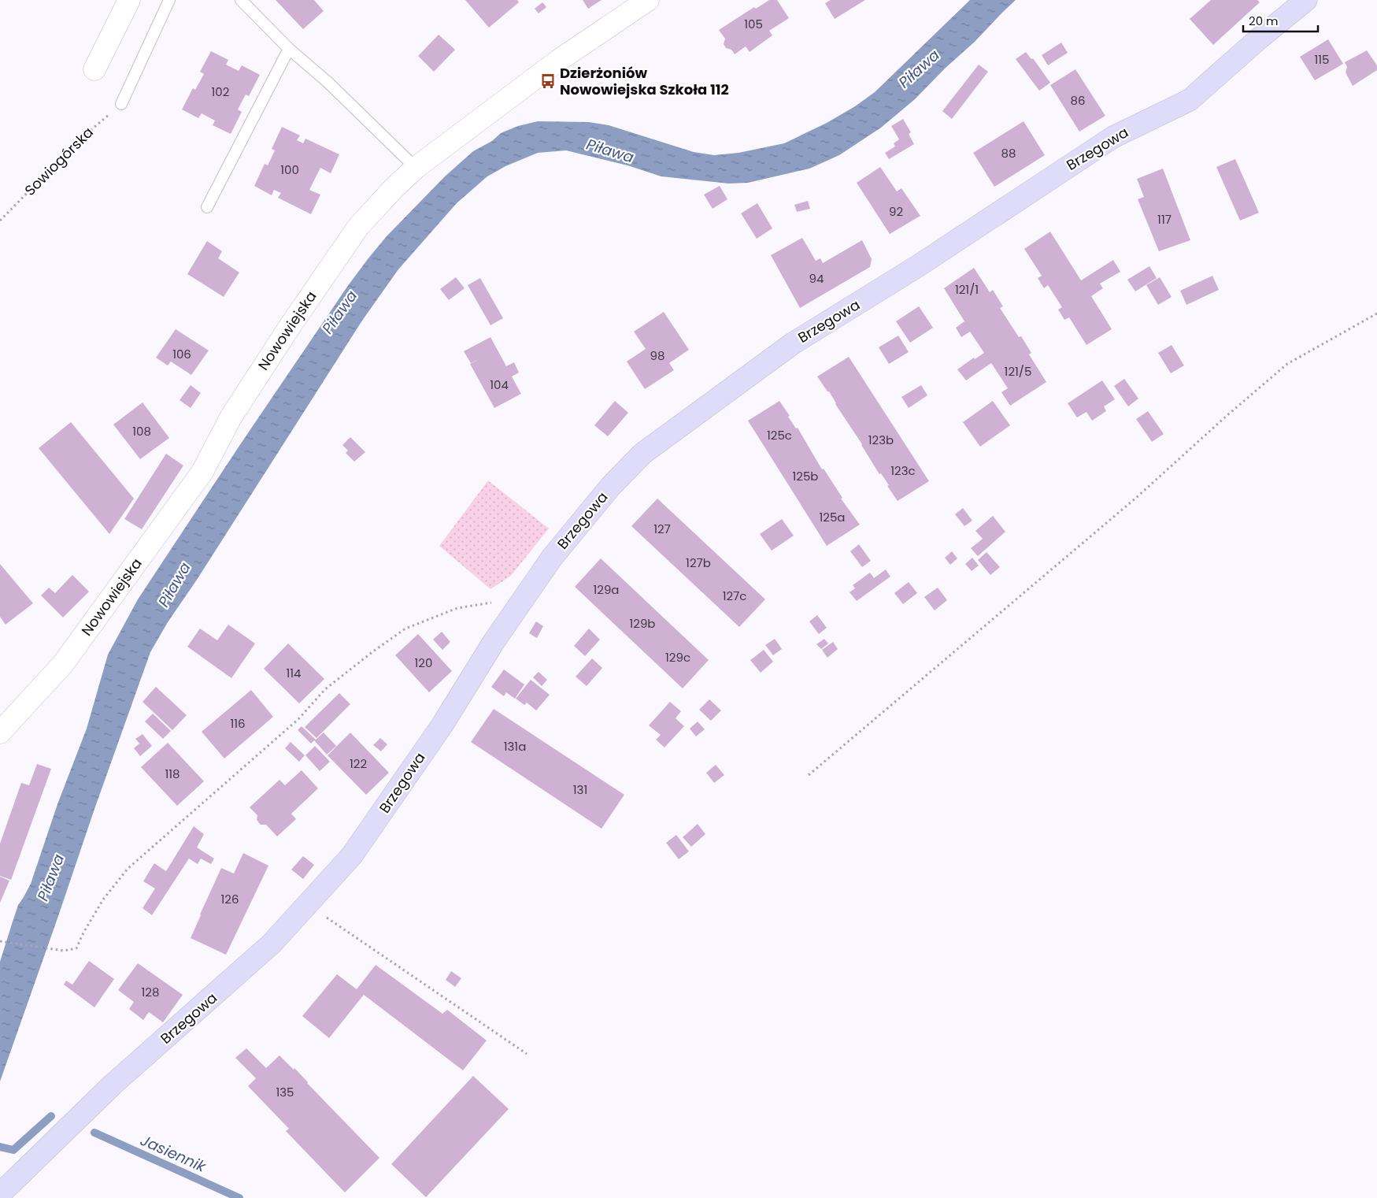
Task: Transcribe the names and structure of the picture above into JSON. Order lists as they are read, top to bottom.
{
  "streets": {
    "street": ["Brzegowa", "Nowowiejska"],
    "path": ["Sowiogórska"]
  },
  "water": ["Piława", "Jasiennik"],
  "places": {
    "bus stop": ["Dzierżoniów Nowowiejska Szkoła 112"]
  },
  "house_numbers": [
    "105",
    "115",
    "102",
    "86",
    "88",
    "100",
    "92",
    "117",
    "94",
    "121/1",
    "106",
    "98",
    "121/5",
    "104",
    "108",
    "125c",
    "123b",
    "123c",
    "125b",
    "125a",
    "127",
    "127b",
    "129a",
    "127c",
    "129b",
    "129c",
    "120",
    "114",
    "116",
    "131a",
    "122",
    "118",
    "131",
    "126",
    "128",
    "135"
  ],
  "scale_bar": "20 m"
}
